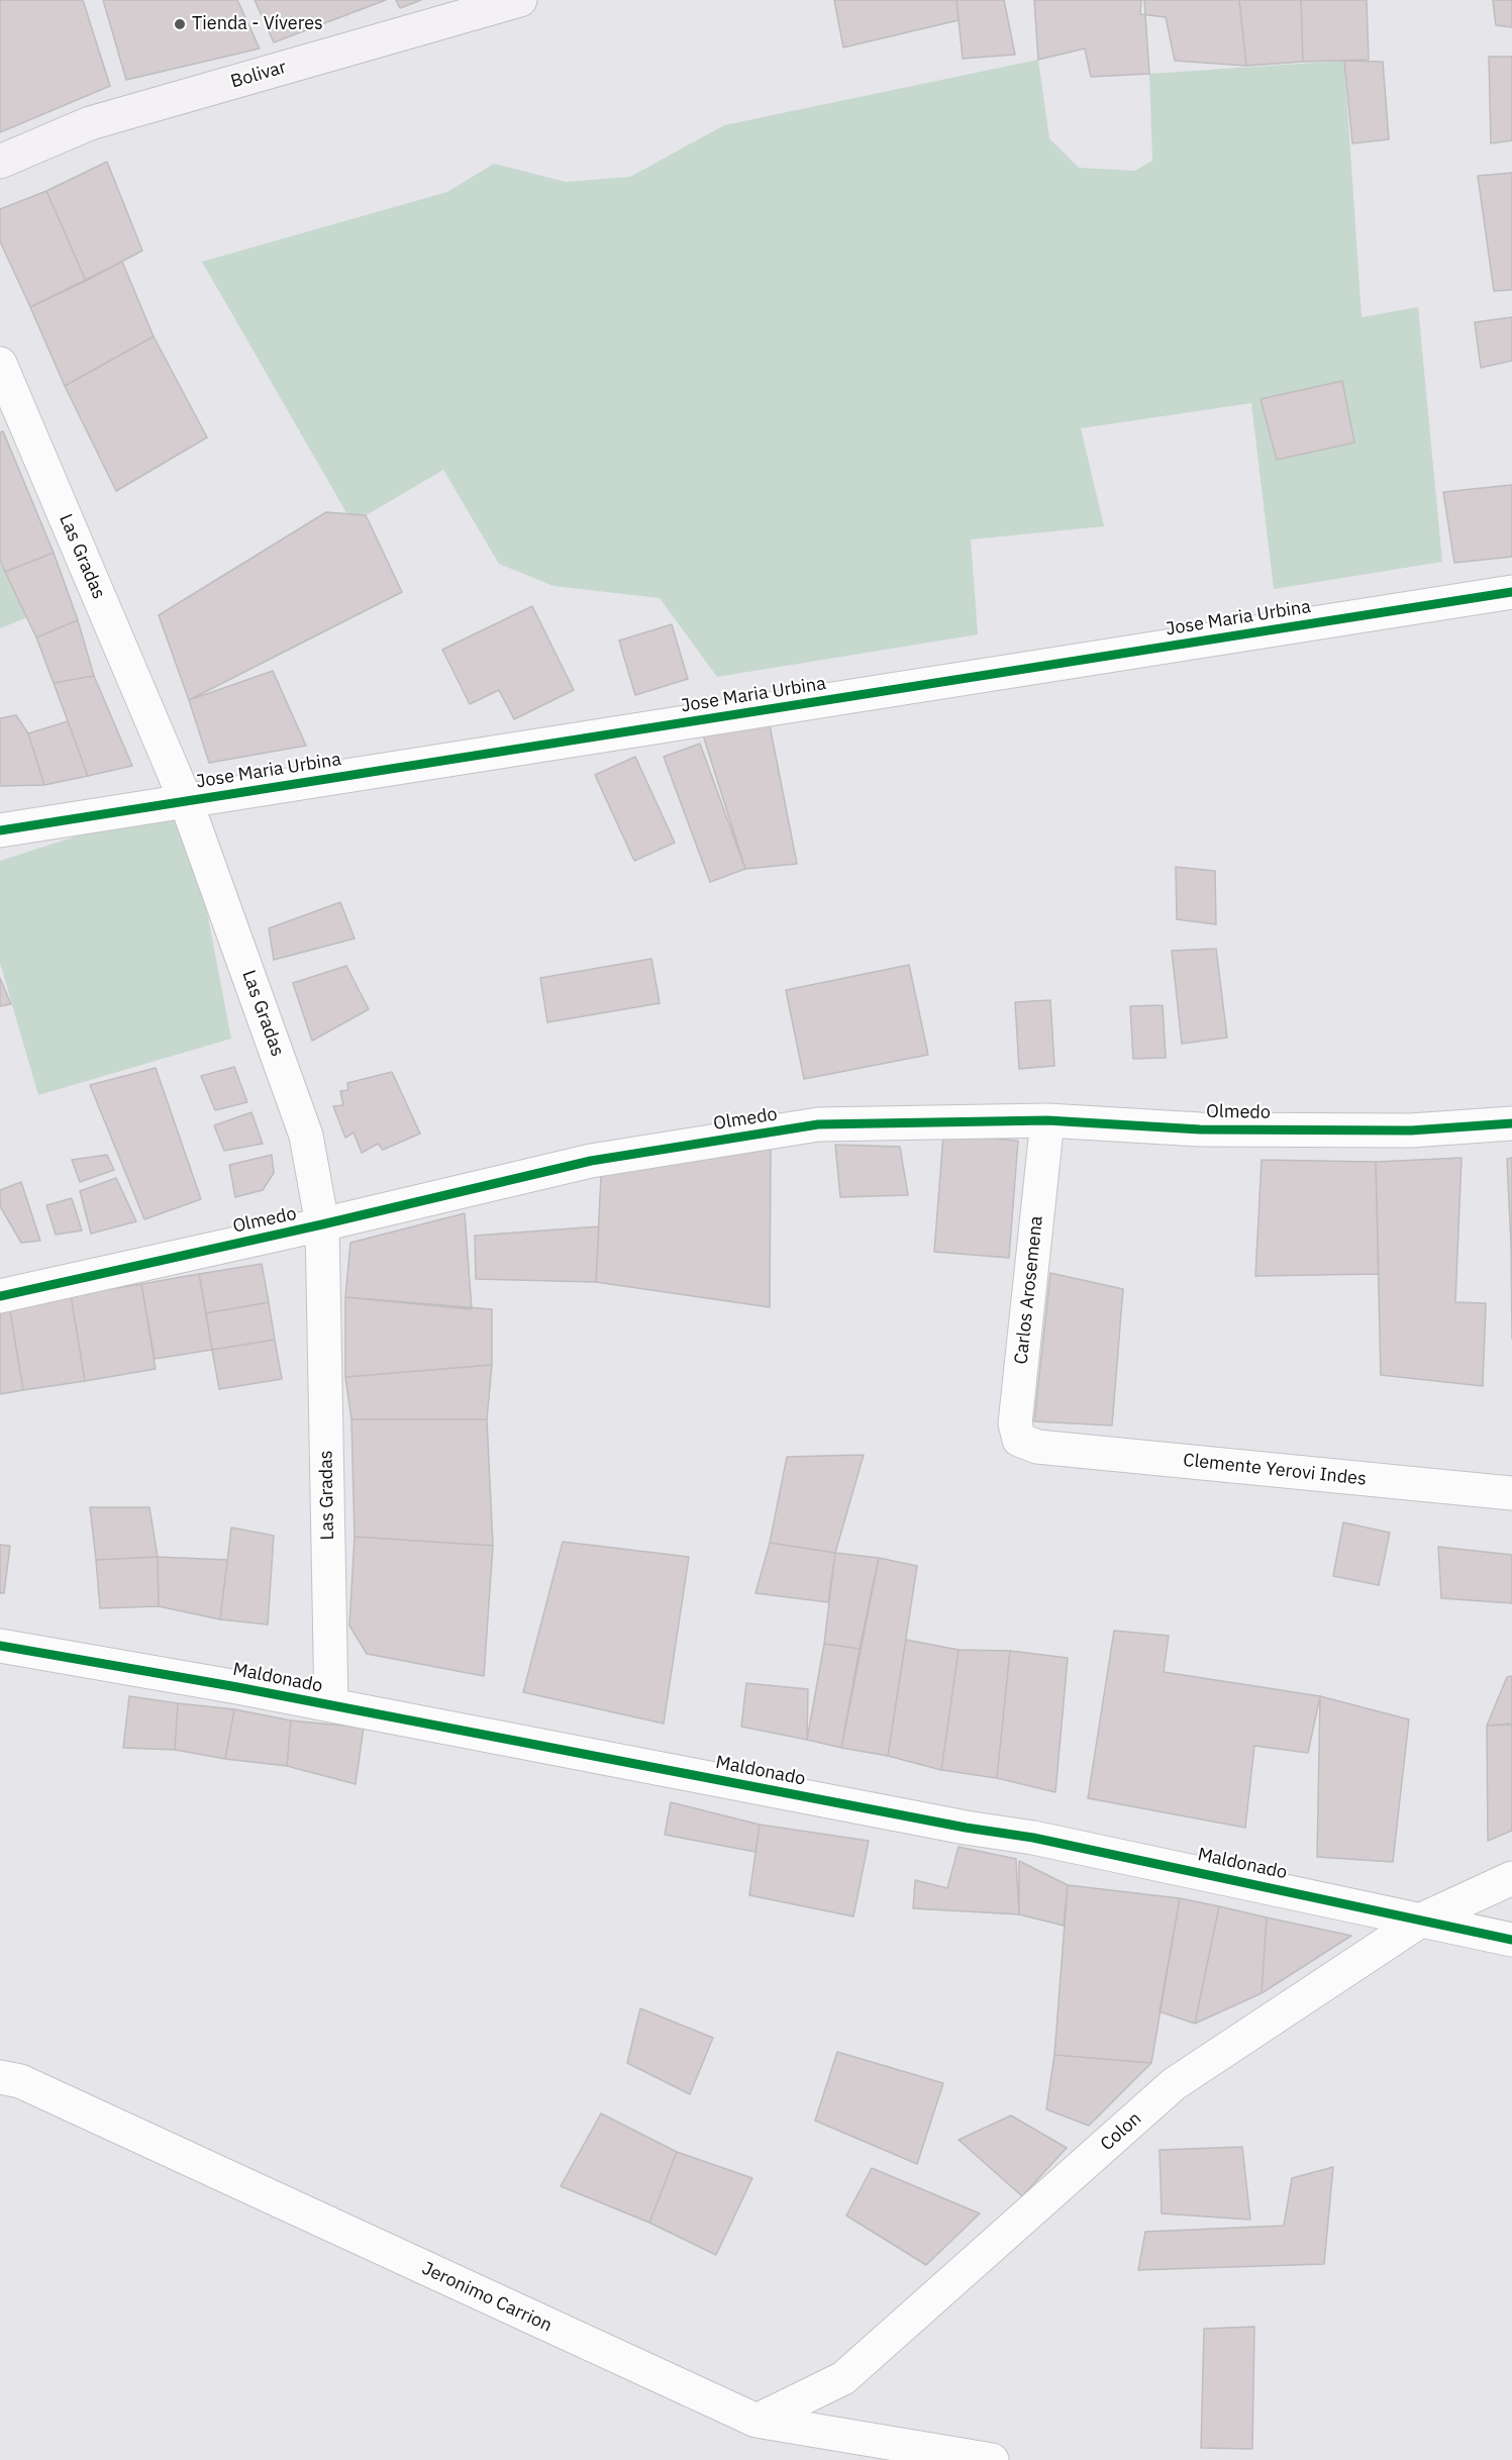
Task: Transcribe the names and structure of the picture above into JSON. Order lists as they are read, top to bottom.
{
  "streets": {
    "main road": ["Bolivar"],
    "street": [
      "Las Gradas",
      "Jose Maria Urbina",
      "Olmedo",
      "Carlos Arosemena",
      "Clemente Yerovi Indes",
      "Maldonado",
      "Colon",
      "Jeronimo Carrion"
    ]
  },
  "crossings": [
    ["Las Gradas", "Jose Maria Urbina"],
    ["Las Gradas", "Olmedo"],
    ["Las Gradas", "Maldonado"],
    ["Olmedo", "Carlos Arosemena"],
    ["Carlos Arosemena", "Clemente Yerovi Indes"],
    ["Maldonado", "Colon"],
    ["Colon", "Jeronimo Carrion"]
  ],
  "places": ["Tienda - Víveres"]
}
